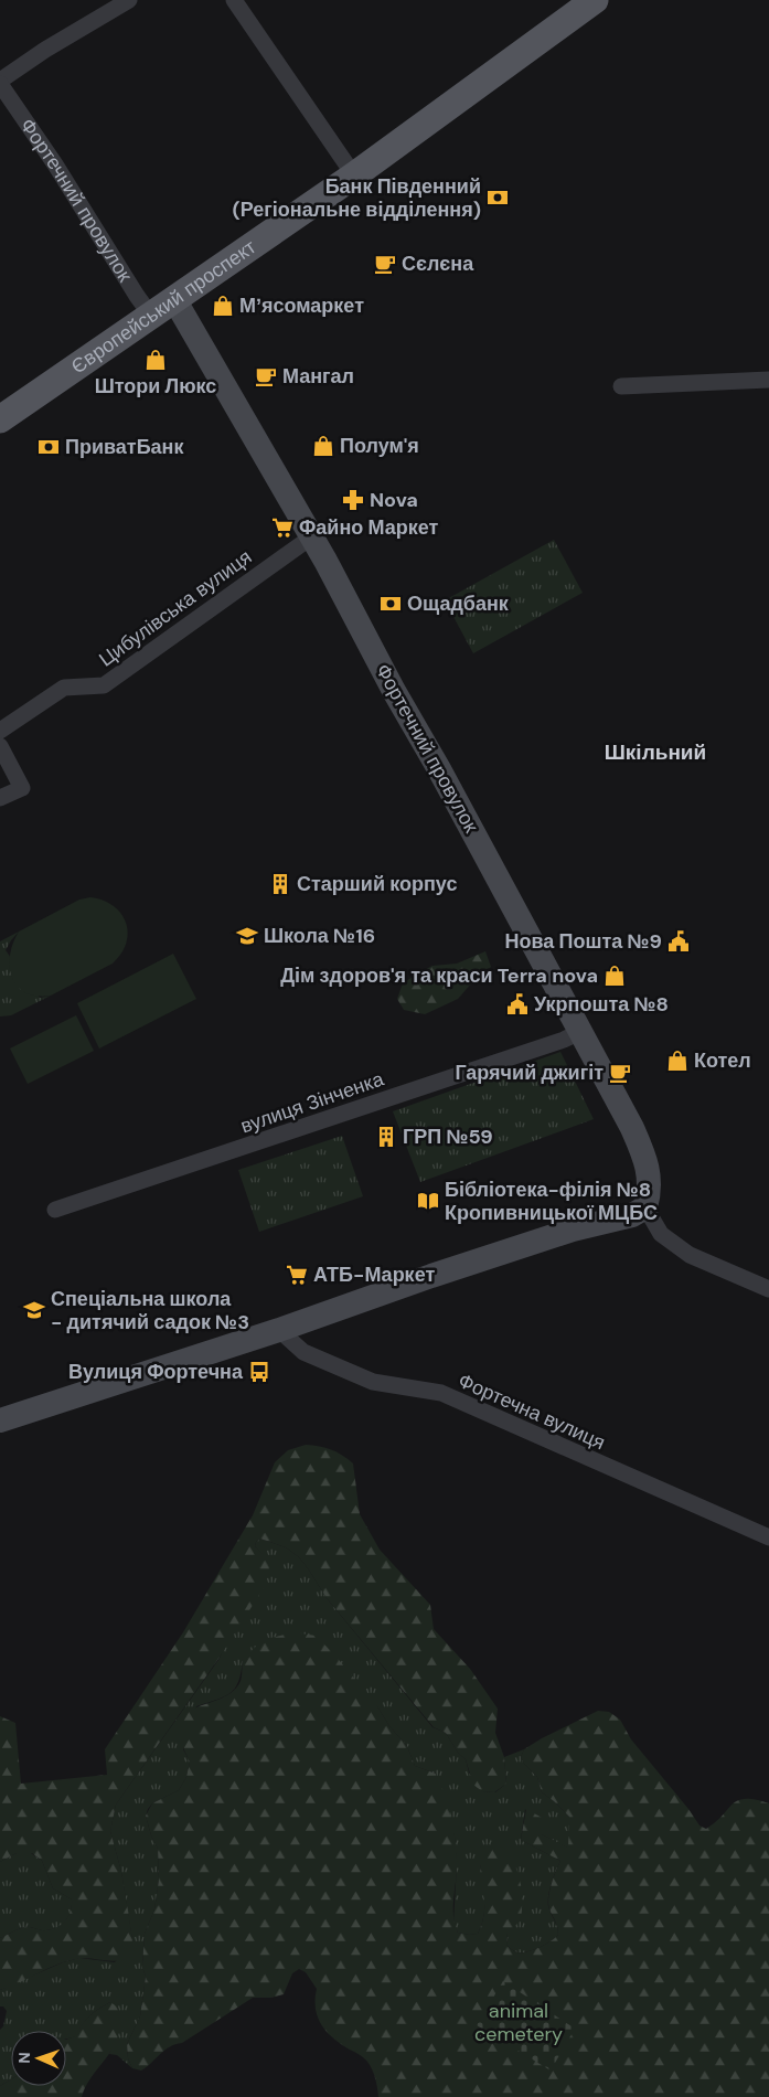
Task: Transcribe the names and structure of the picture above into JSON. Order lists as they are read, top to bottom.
{
  "streets": {
    "main road": ["Європейський проспект"],
    "street": [
      "Фортечний провулок",
      "Цибулівська вулиця",
      "вулиця Зінченка",
      "Фортечна вулиця"
    ]
  },
  "crossings": [
    ["Фортечний провулок", "Європейський проспект"],
    ["Фортечний провулок", "Цибулівська вулиця"],
    ["Фортечний провулок", "вулиця Зінченка"]
  ],
  "districts": ["Шкільний"],
  "parks": ["animal cemetery"],
  "places": {
    "bank": ["Банк Південний (Регіональне відділення)", "ПриватБанк", "Ощадбанк"],
    "cafe": ["Сєлєна", "Мангал", "Гарячий джигіт"],
    "shop": [
      "Мʼясомаркет",
      "Штори Люкс",
      "Полум'я",
      "Дім здоров'я та краси Terra nova",
      "Котел"
    ],
    "pharmacy": ["Nova"],
    "supermarket": ["Файно Маркет", "АТБ-Маркет"],
    "building": ["Старший корпус", "ГРП №59"],
    "school or university": ["Школа №16", "Спеціальна школа - дитячий садок №3"],
    "public building": ["Нова Пошта №9", "Укрпошта №8"],
    "library": ["Бібліотека-філія №8 Кропивницької МЦБС"],
    "bus stop": ["Вулиця Фортечна"]
  },
  "north": "left"
}
